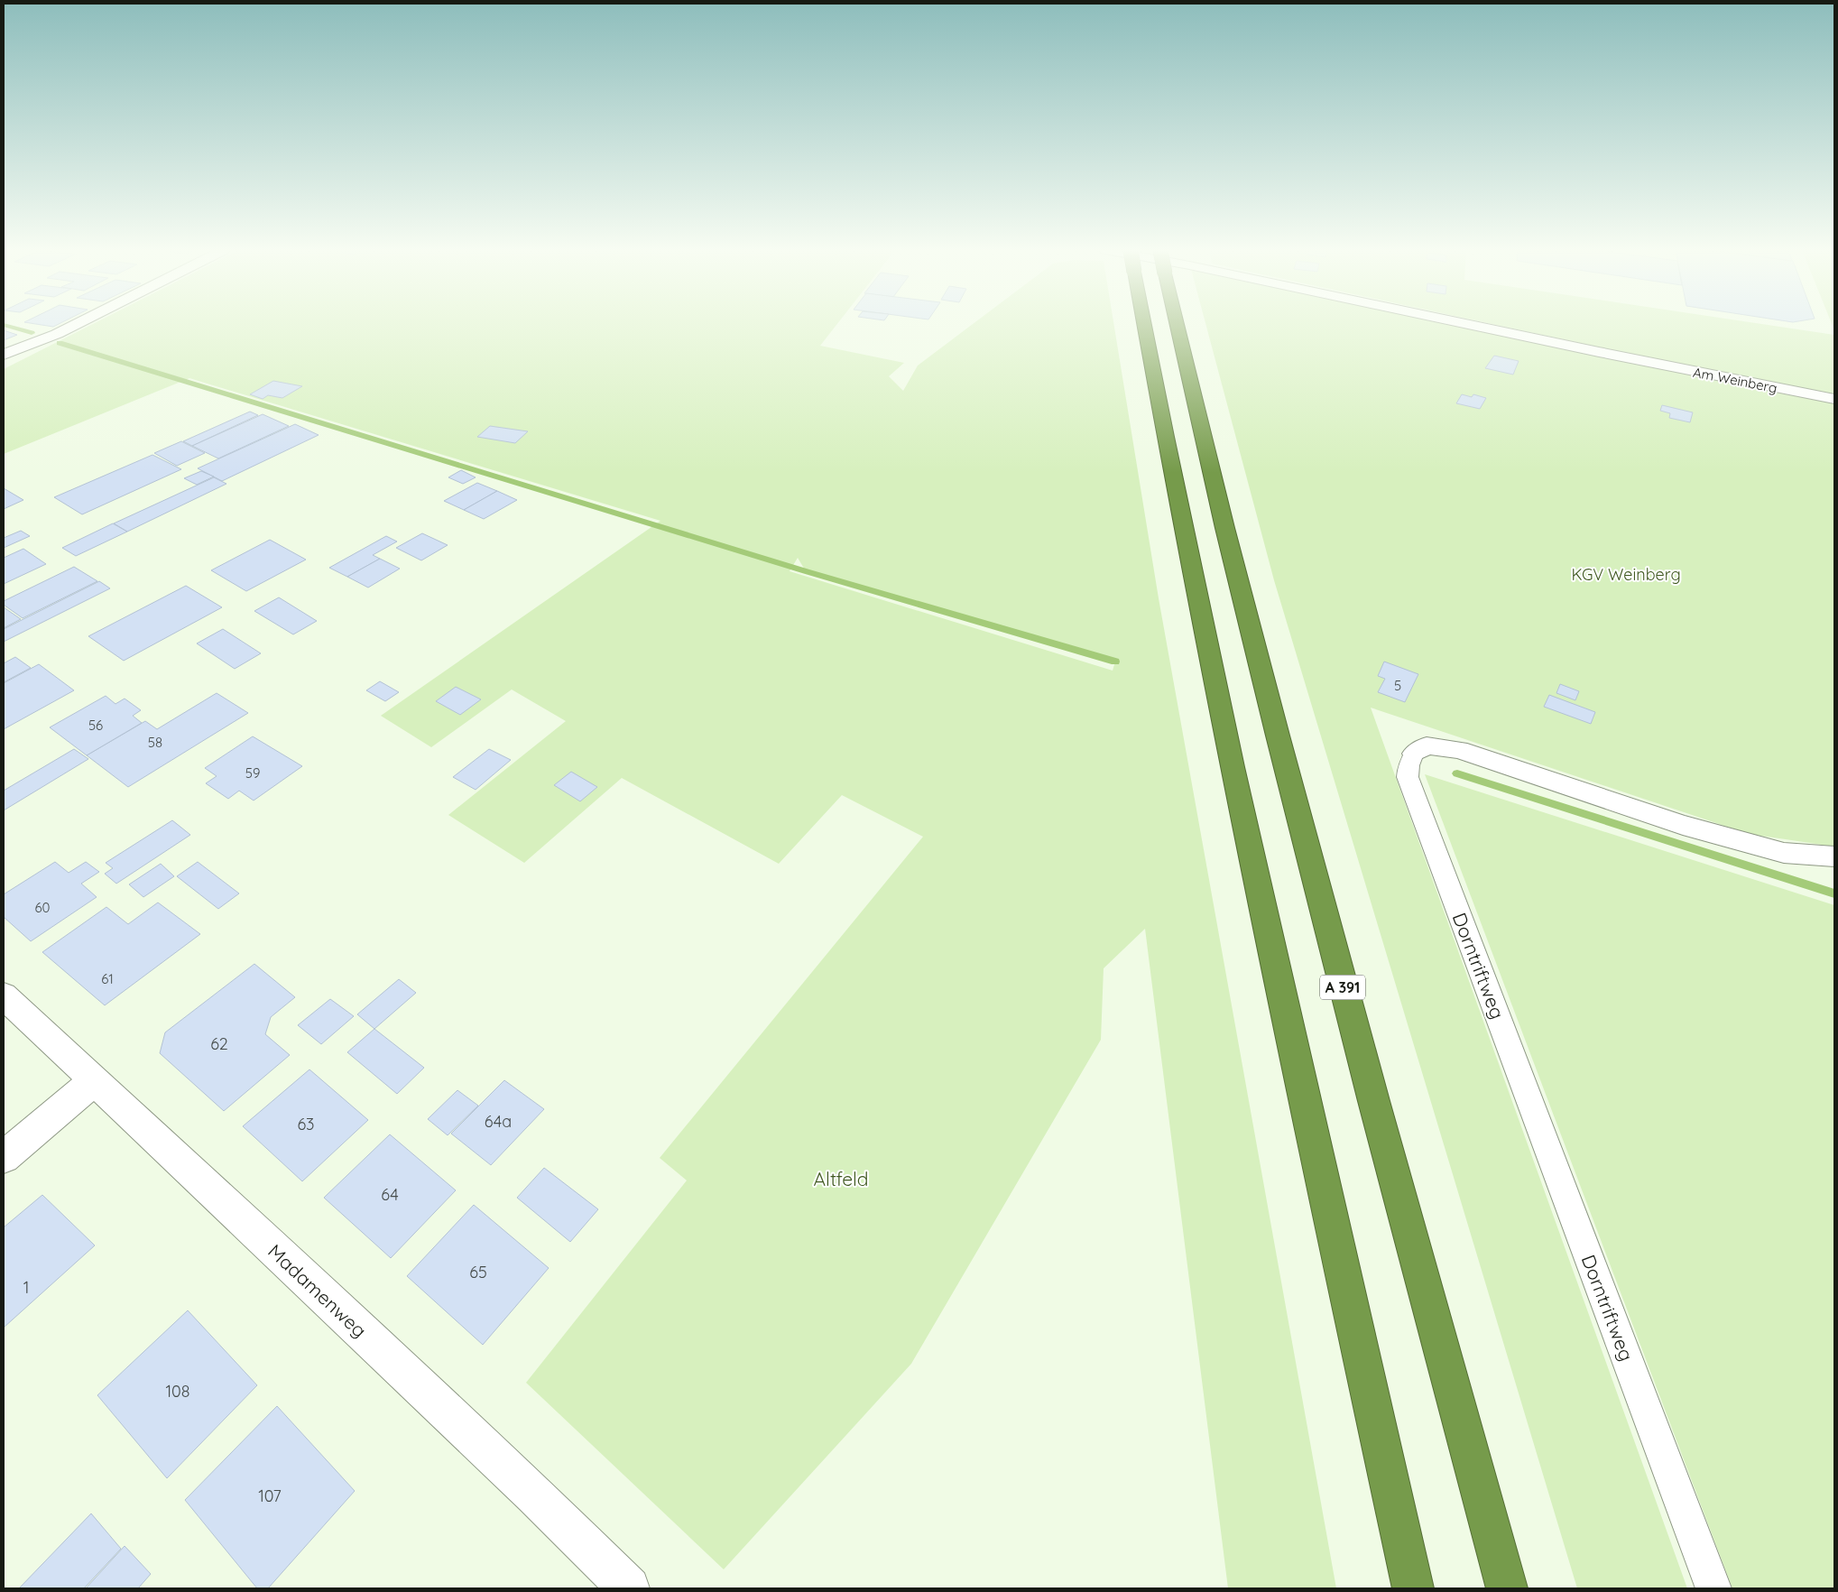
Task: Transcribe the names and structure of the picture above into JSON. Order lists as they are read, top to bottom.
{
  "streets": {
    "highway": ["A 391"],
    "street": ["Am Weinberg", "Dorntriftweg", "Madamenweg"]
  },
  "parks": ["KGV Weinberg", "Altfeld"],
  "house_numbers": [
    "5",
    "56",
    "58",
    "59",
    "60",
    "61",
    "62",
    "64a",
    "63",
    "64",
    "65",
    "1",
    "108",
    "107"
  ]
}
